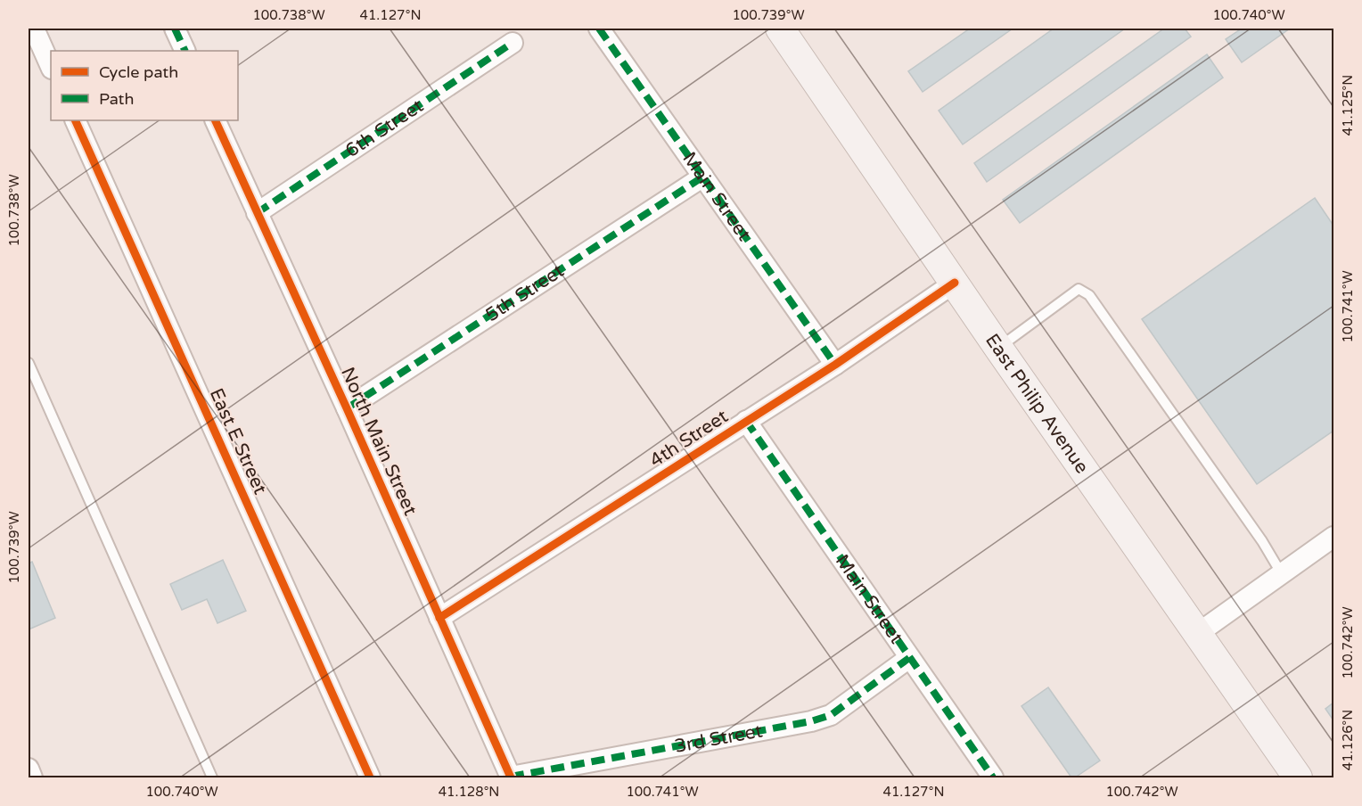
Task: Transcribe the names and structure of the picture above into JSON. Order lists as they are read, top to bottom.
{
  "streets": {
    "main road": ["East Philip Avenue"],
    "street": [
      "6th Street",
      "Main Street",
      "5th Street",
      "4th Street",
      "East E Street",
      "North Main Street",
      "3rd Street"
    ]
  },
  "crossings": [
    ["6th Street", "North Main Street"],
    ["Main Street", "5th Street"],
    ["Main Street", "4th Street"],
    ["Main Street", "3rd Street"],
    ["5th Street", "North Main Street"],
    ["East Philip Avenue", "4th Street"],
    ["4th Street", "North Main Street"],
    ["North Main Street", "3rd Street"]
  ],
  "legend": ["Cycle path", "Path"],
  "coordinates": [
    "100.738°W",
    "41.127°N",
    "100.739°W",
    "100.740°W",
    "41.125°N",
    "100.741°W",
    "100.742°W",
    "41.126°N",
    "41.128°N"
  ]
}
